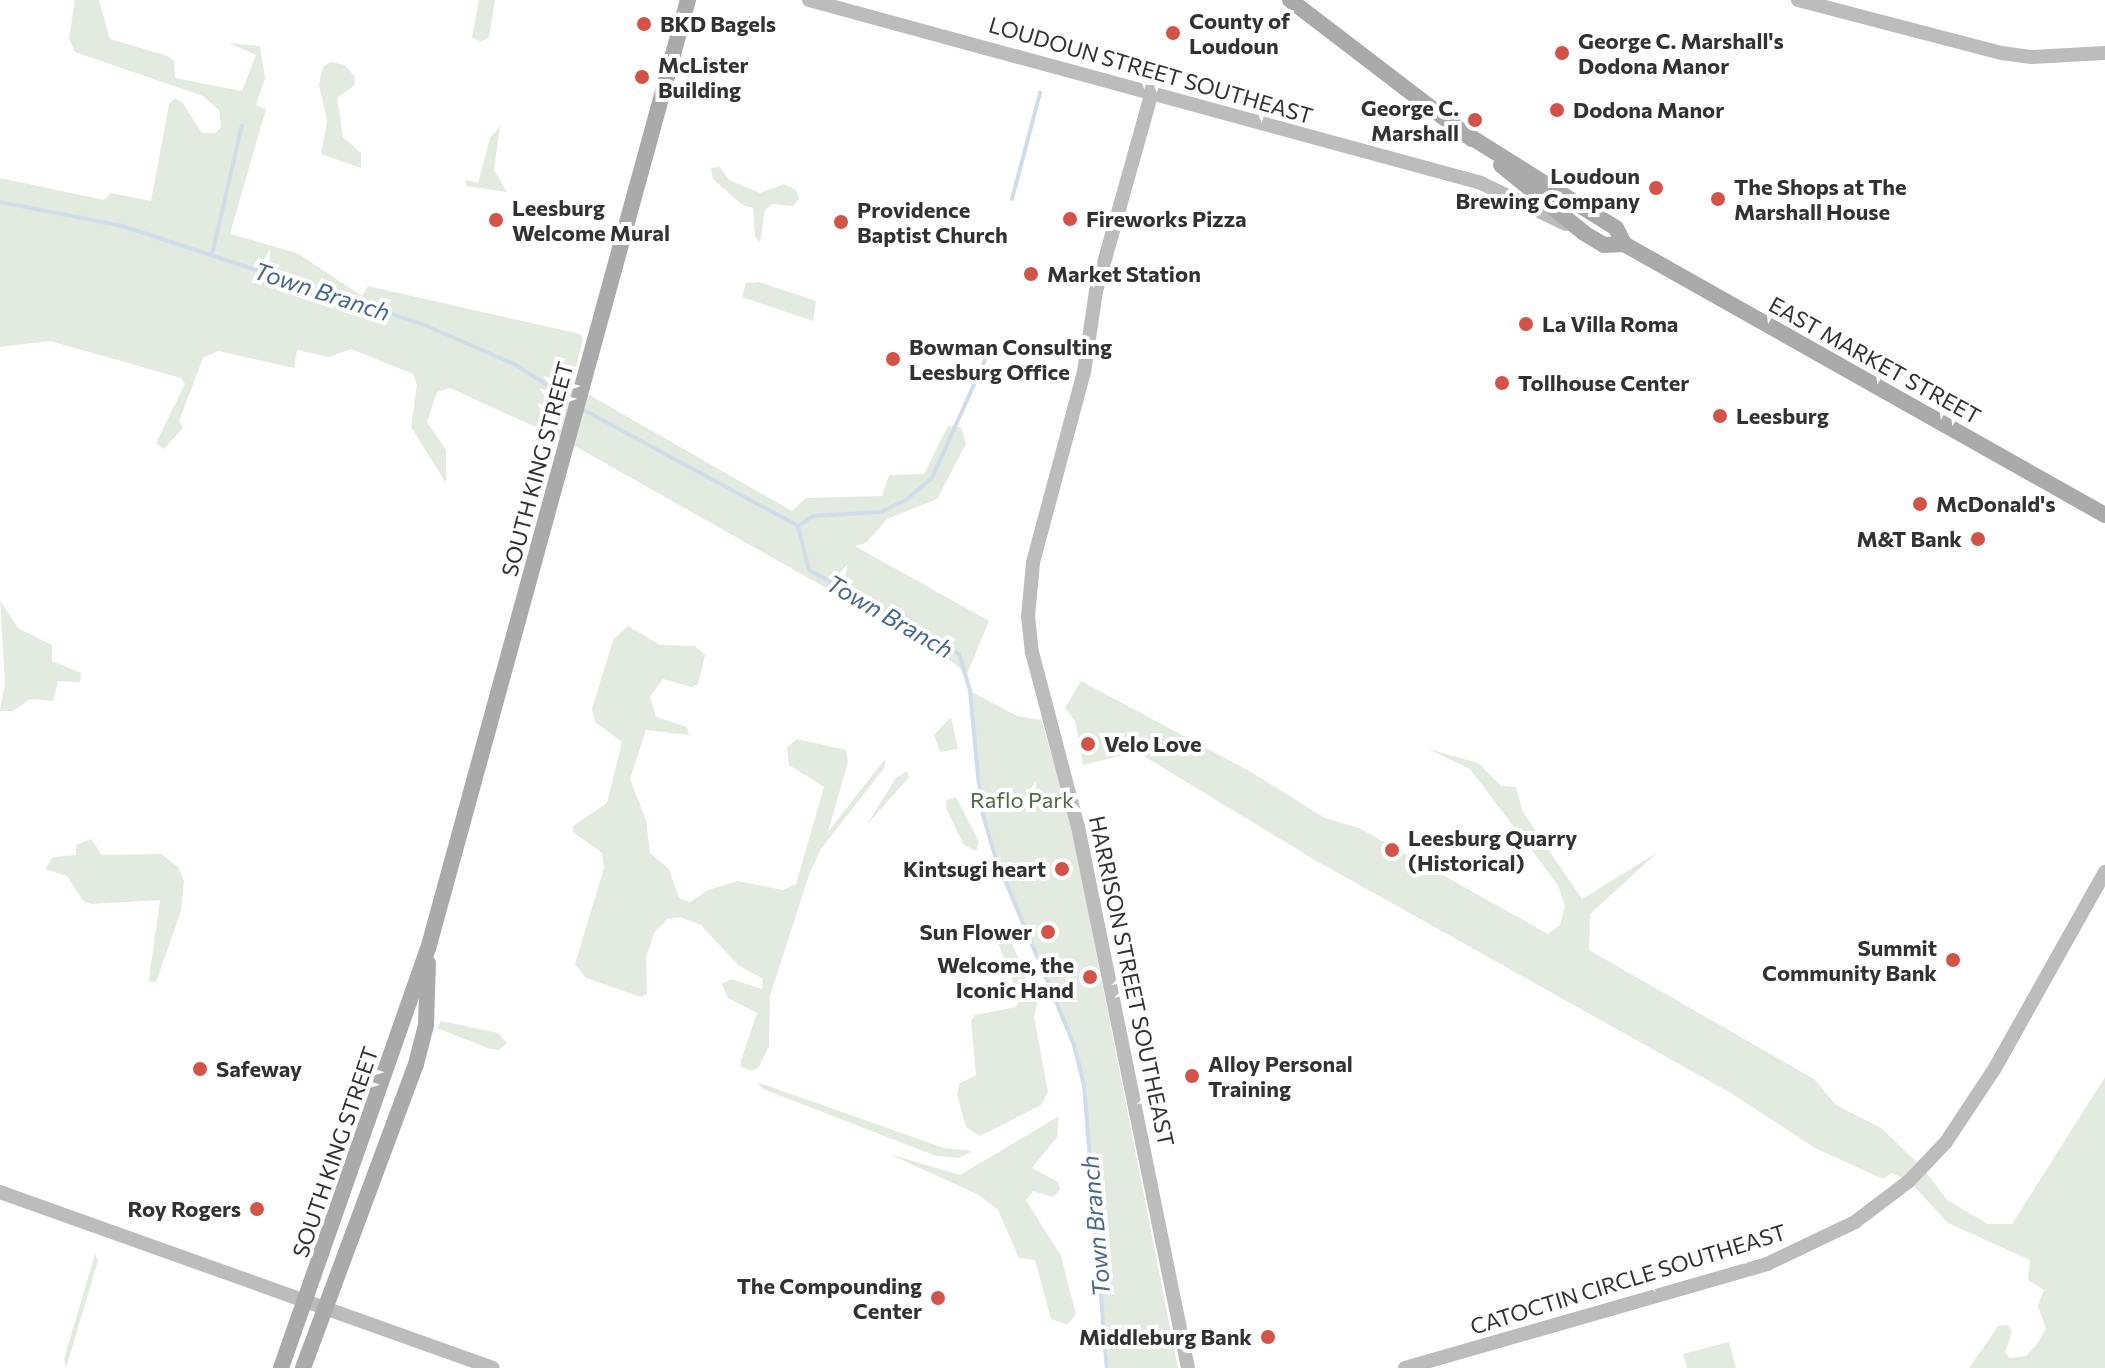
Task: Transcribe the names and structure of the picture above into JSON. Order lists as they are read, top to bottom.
{
  "streets": {
    "main road": [
      "LOUDOUN STREET SOUTHEAST",
      "EAST MARKET STREET",
      "SOUTH KING STREET",
      "HARRISON STREET SOUTHEAST",
      "CATOCTIN CIRCLE SOUTHEAST"
    ]
  },
  "crossings": [
    ["LOUDOUN STREET SOUTHEAST", "EAST MARKET STREET"],
    ["LOUDOUN STREET SOUTHEAST", "HARRISON STREET SOUTHEAST"]
  ],
  "water": ["Town Branch"],
  "parks": ["Raflo Park"],
  "places": [
    "BKD Bagels",
    "County of Loudoun",
    "George C. Marshall's Dodona Manor",
    "McLister Building",
    "Dodona Manor",
    "George C. Marshall",
    "Loudoun Brewing Company",
    "The Shops at The Marshall House",
    "Fireworks Pizza",
    "Leesburg Welcome Mural",
    "Providence Baptist Church",
    "Market Station",
    "La Villa Roma",
    "Bowman Consulting Leesburg Office",
    "Tollhouse Center",
    "Leesburg",
    "McDonald's",
    "M&T Bank",
    "Velo Love",
    "Leesburg Quarry (Historical)",
    "Kintsugi heart",
    "Sun Flower",
    "Summit Community Bank",
    "Welcome, the Iconic Hand",
    "Safeway",
    "Alloy Personal Training",
    "Roy Rogers",
    "The Compounding Center",
    "Middleburg Bank"
  ]
}
